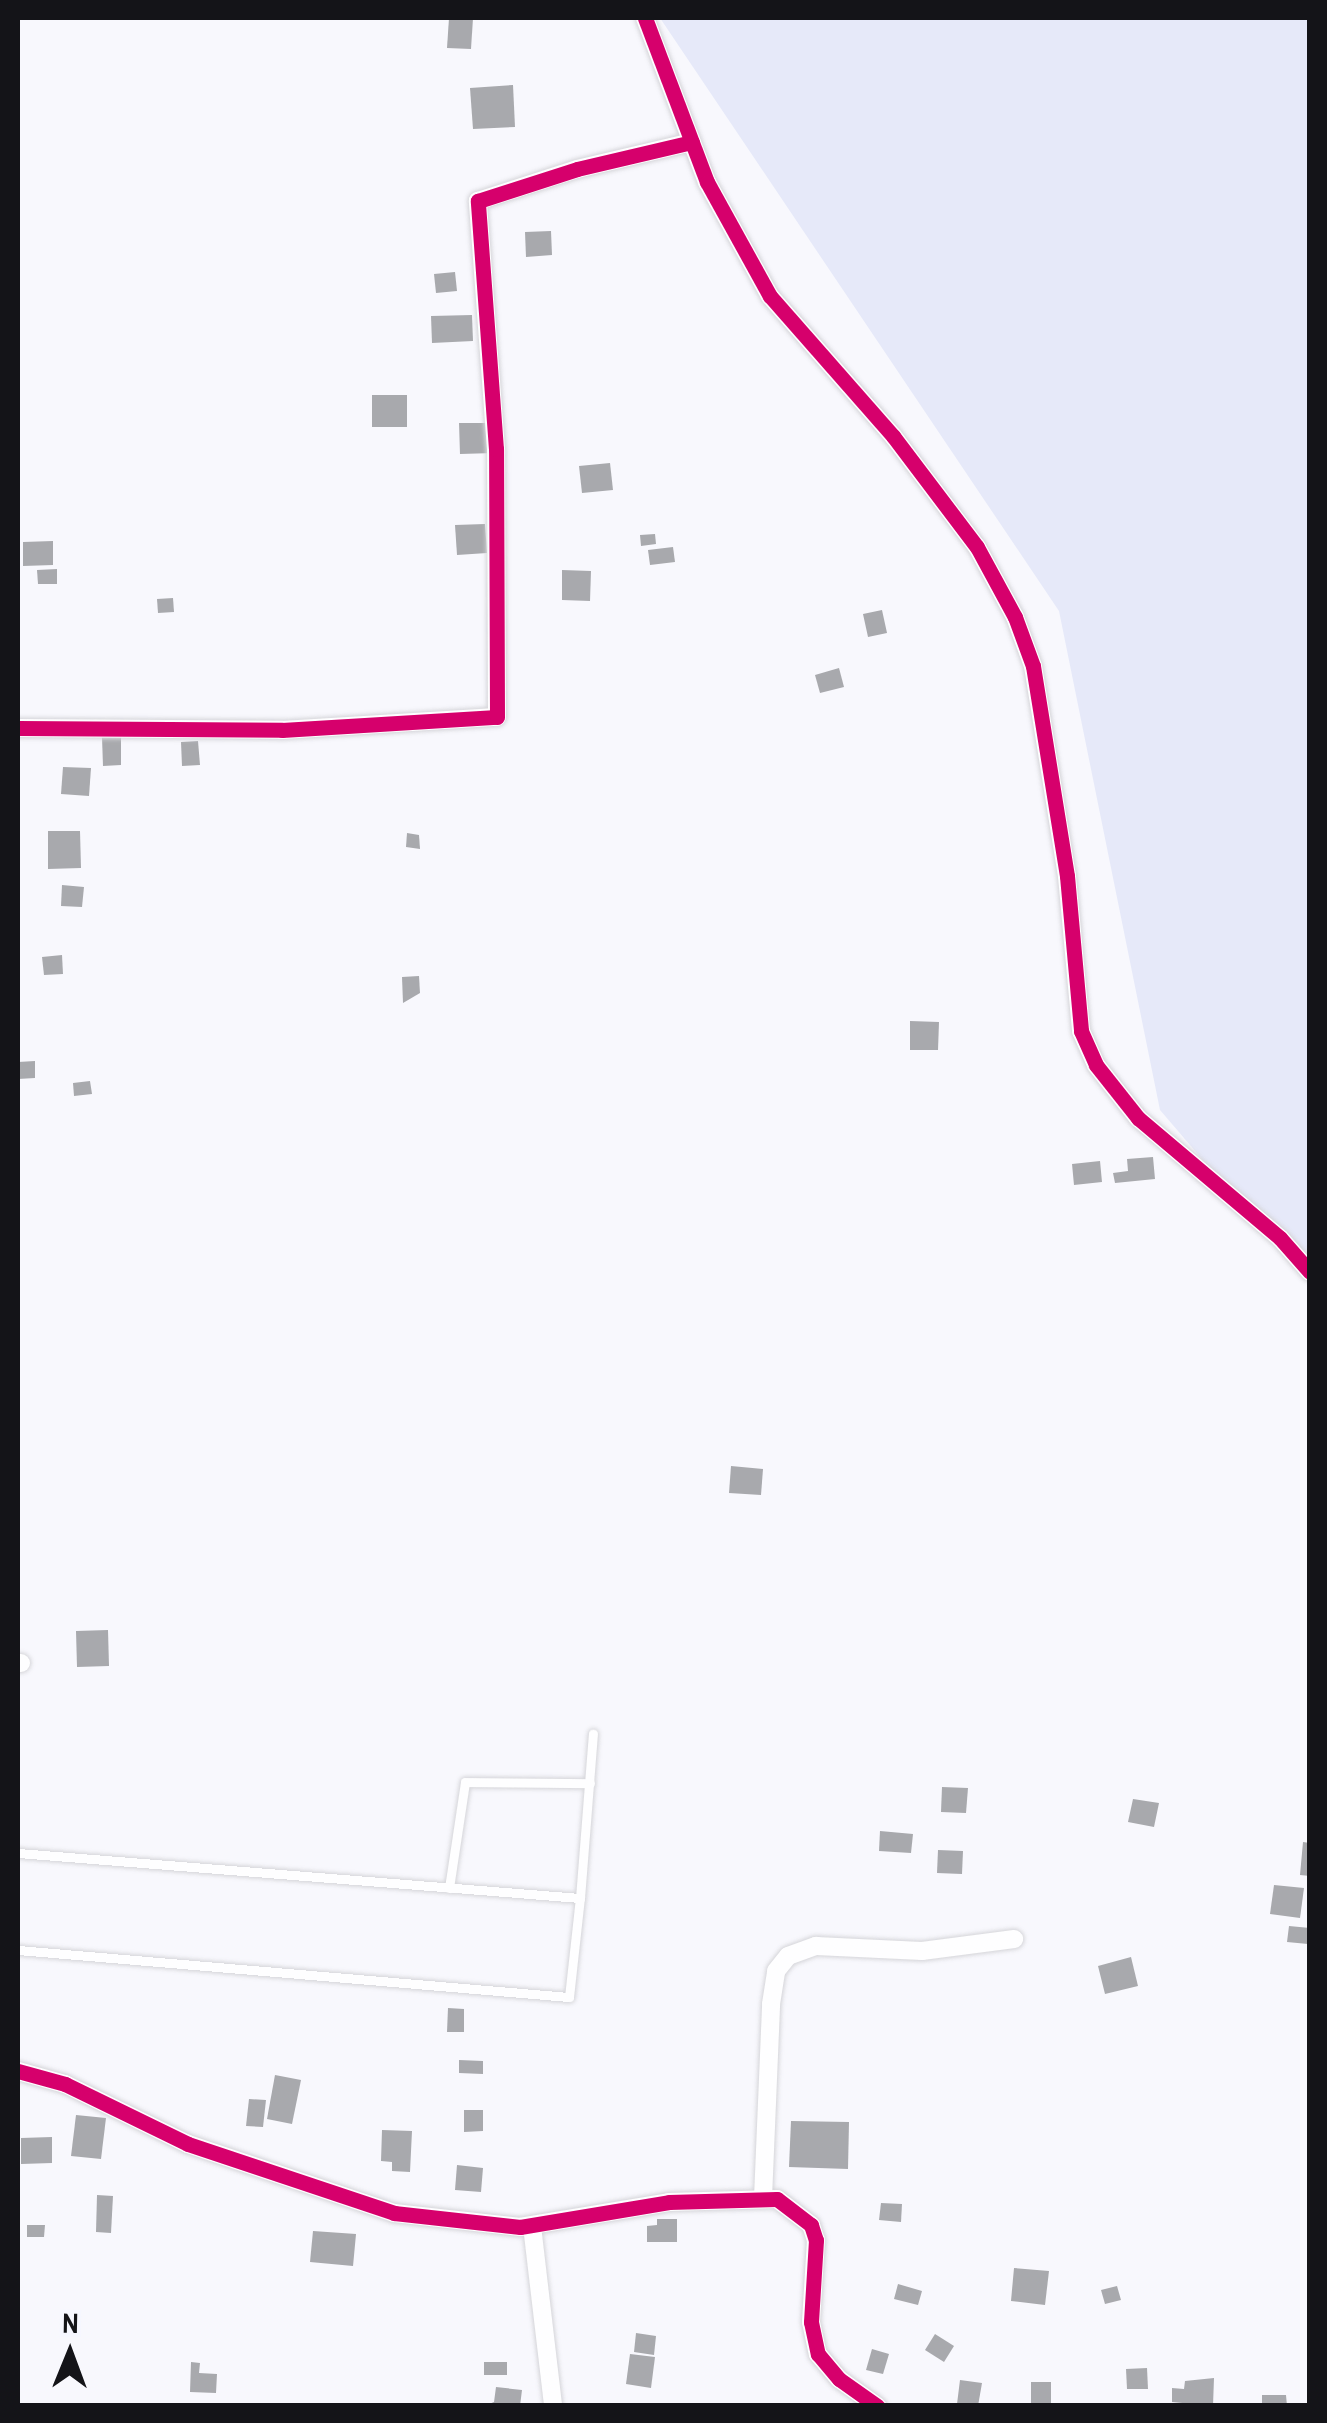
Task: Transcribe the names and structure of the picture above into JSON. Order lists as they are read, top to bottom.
{
  "north": "top"
}
